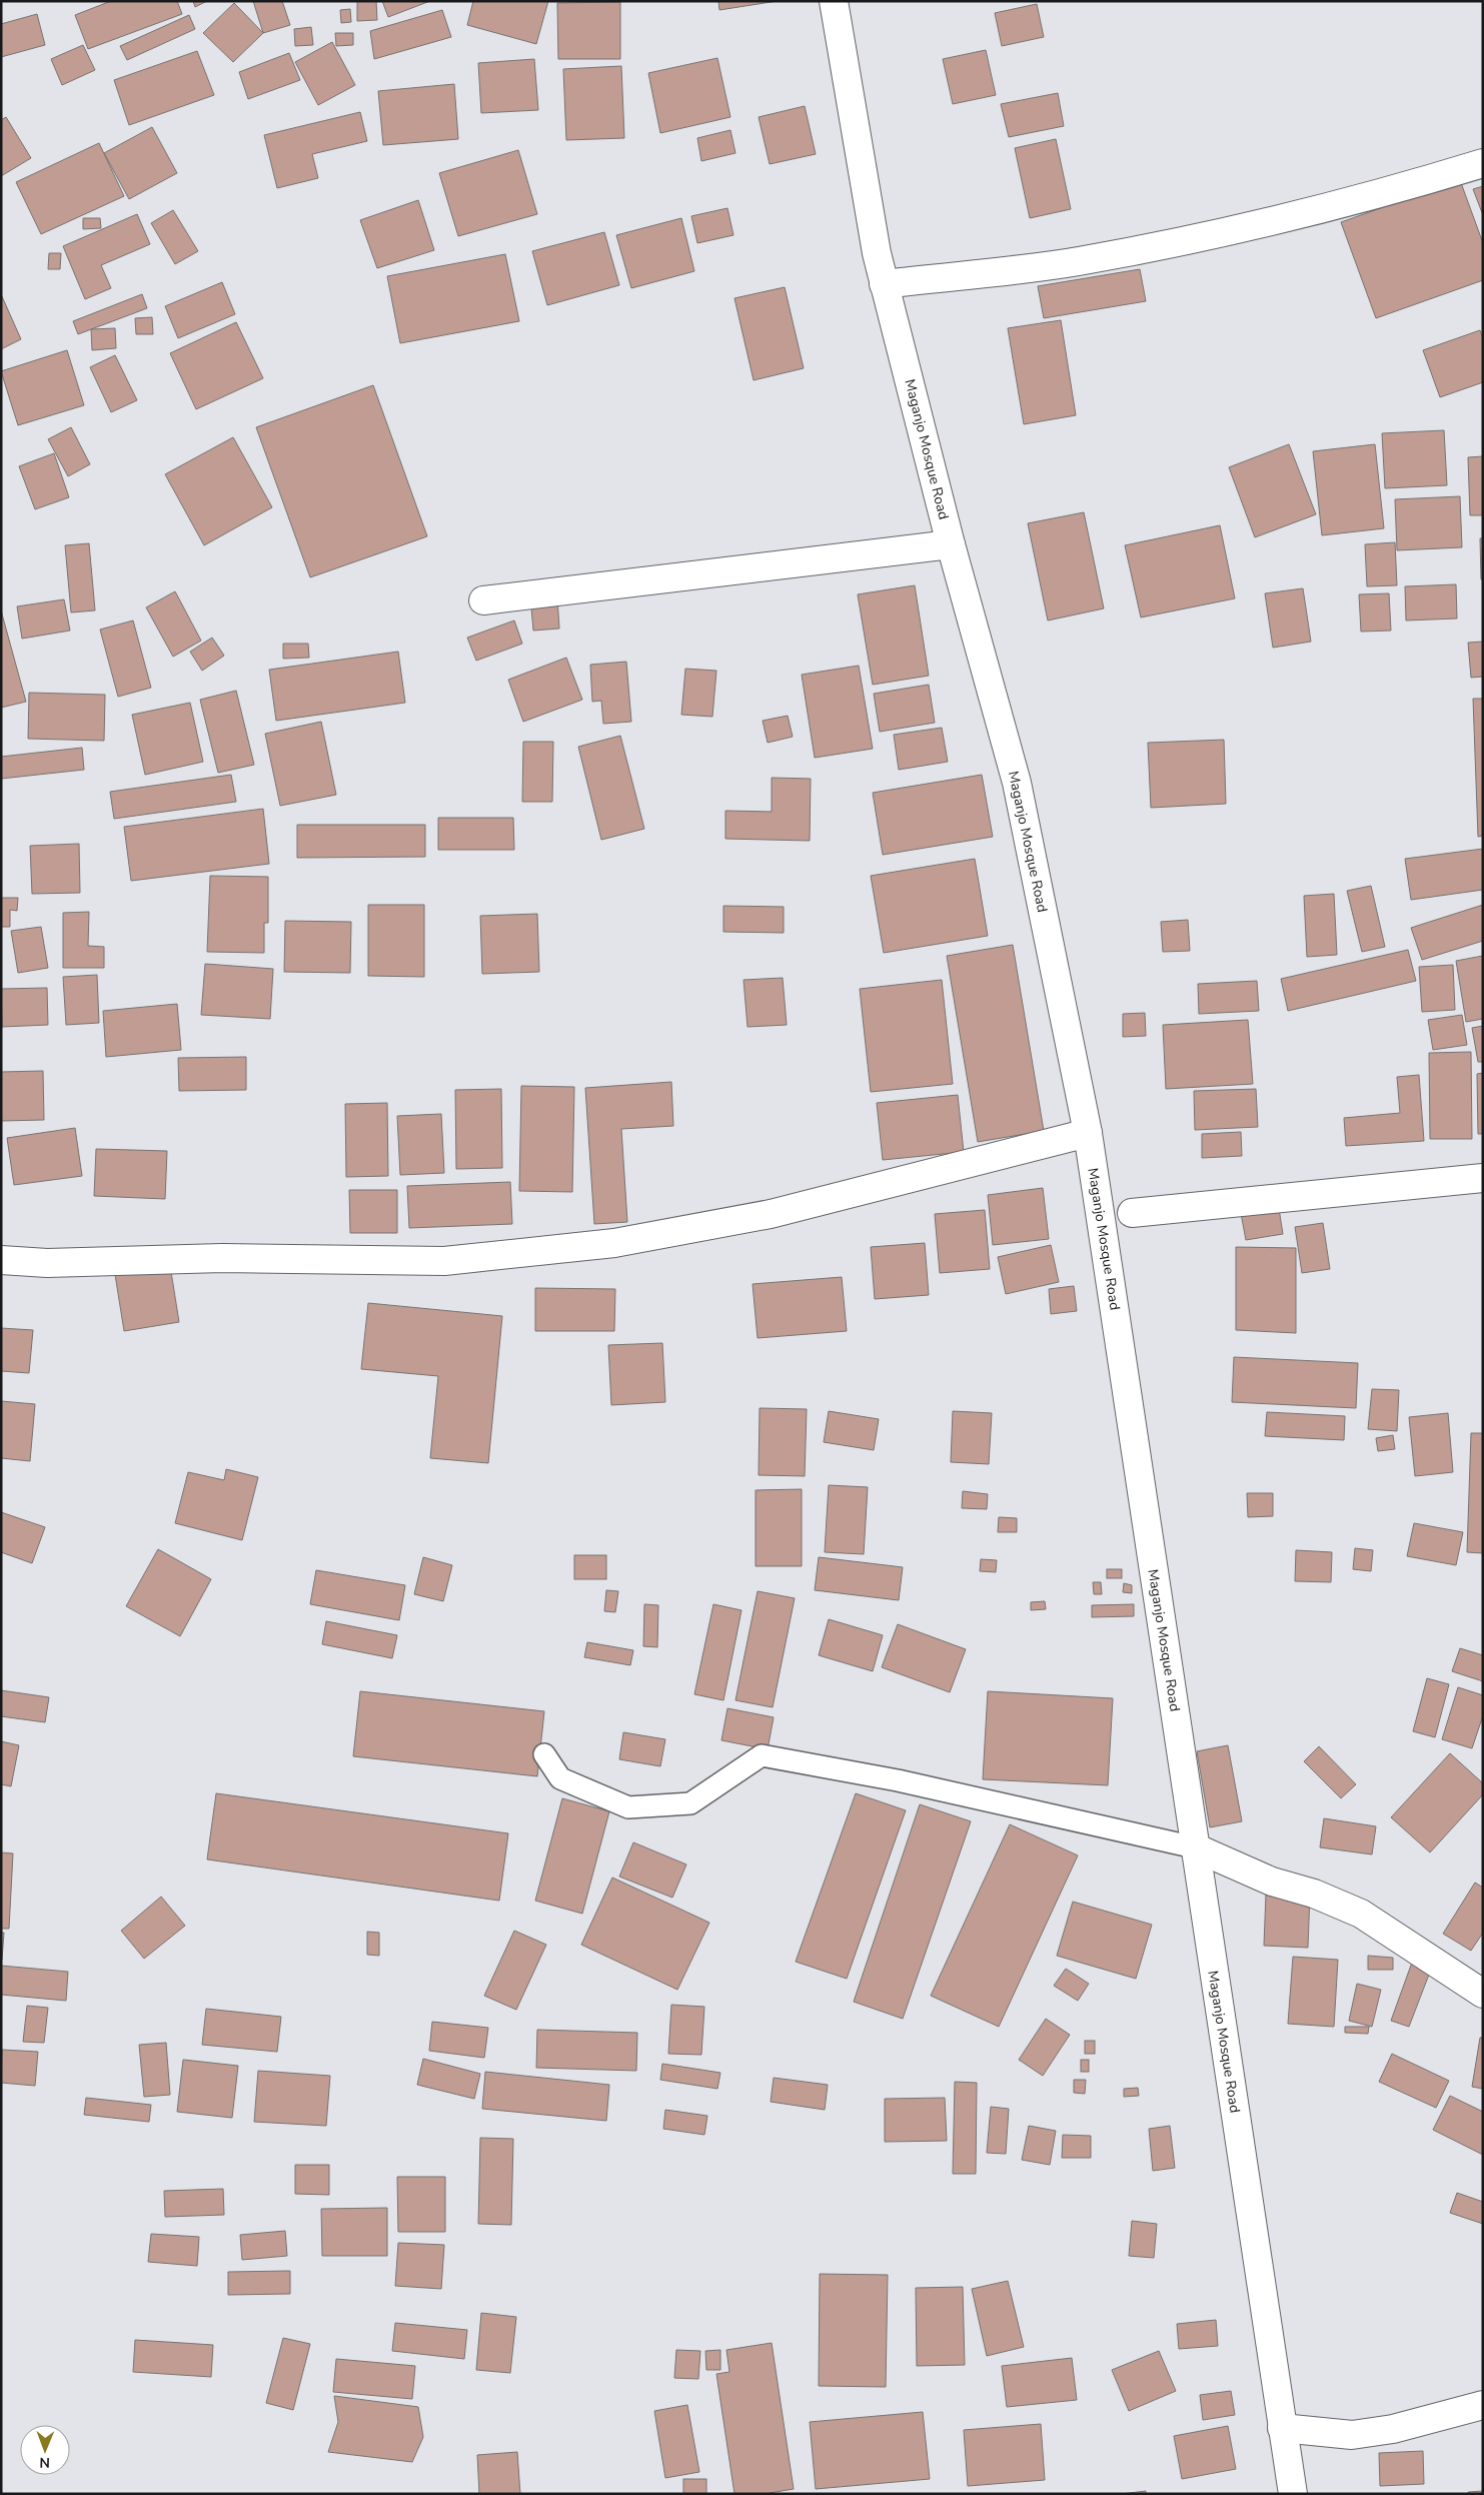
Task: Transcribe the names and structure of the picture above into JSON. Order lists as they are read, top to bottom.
{
  "streets": {
    "street": ["Maganjo Mosque Road"]
  },
  "north": "bottom"
}
